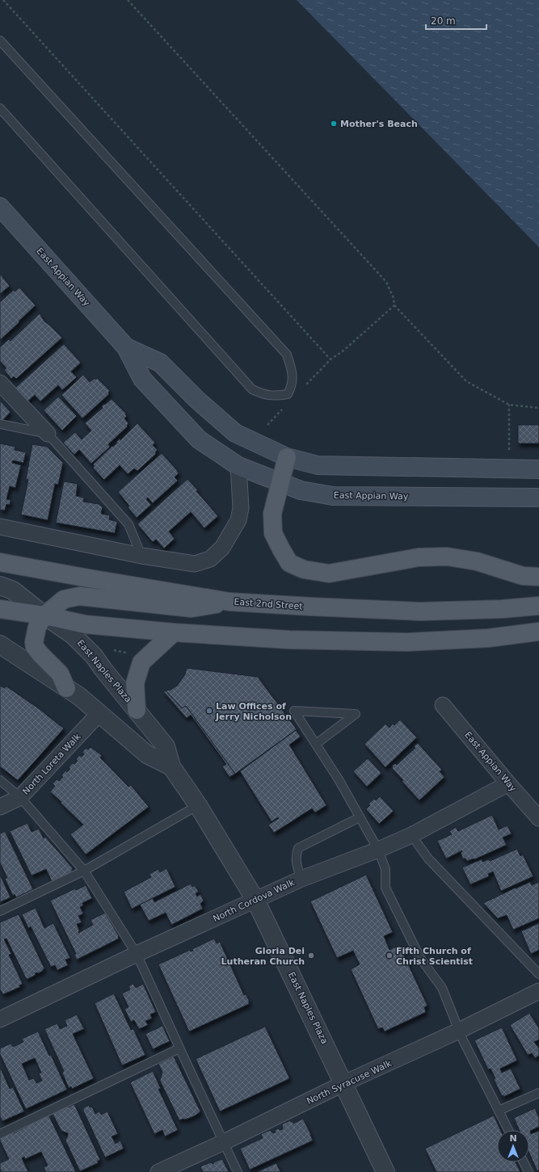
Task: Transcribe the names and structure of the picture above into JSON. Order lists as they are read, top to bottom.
{
  "streets": {
    "main road": ["East Appian Way", "East 2nd Street"],
    "street": [
      "East Naples Plaza",
      "North Loreta Walk",
      "North Cordova Walk",
      "North Syracuse Walk"
    ]
  },
  "crossings": [
    ["East Appian Way", "North Cordova Walk"],
    ["East Naples Plaza", "North Loreta Walk"],
    ["East Naples Plaza", "North Cordova Walk"],
    ["East Naples Plaza", "North Syracuse Walk"]
  ],
  "places": [
    "Mother's Beach",
    "Law Offices of Jerry Nicholson",
    "Gloria Dei Lutheran Church",
    "Fifth Church of Christ Scientist"
  ],
  "scale_bar": "20 m",
  "north": "top"
}
